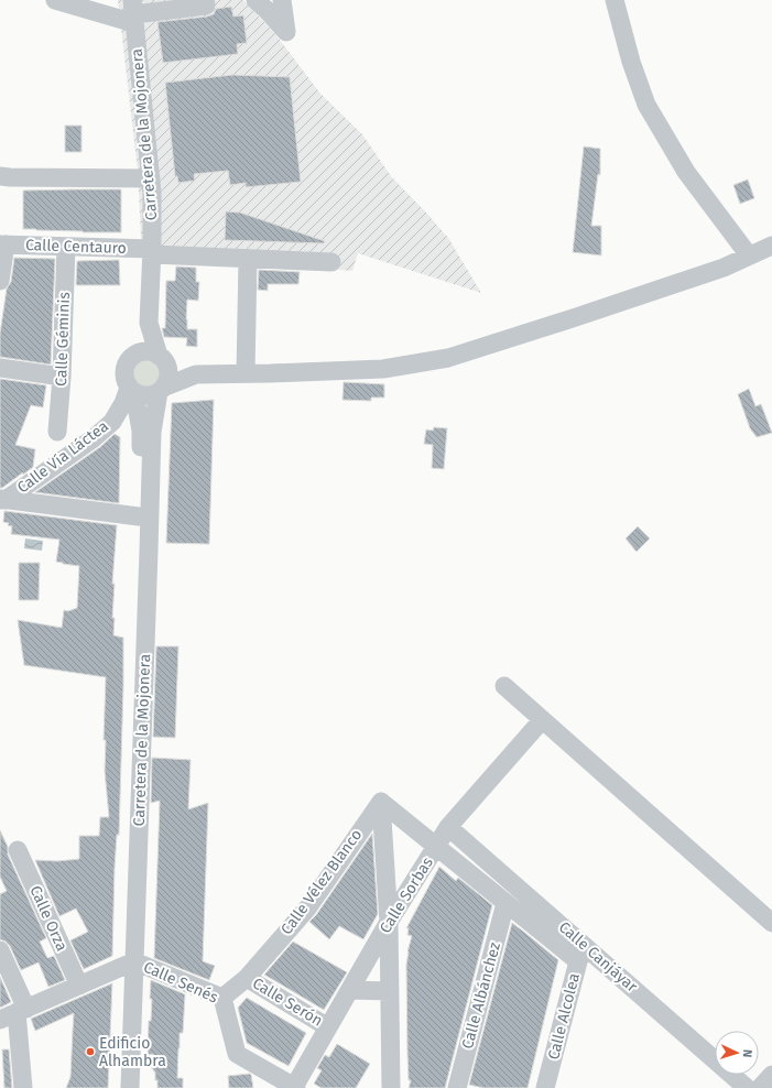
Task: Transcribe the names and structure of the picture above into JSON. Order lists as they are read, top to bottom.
{
  "streets": {
    "street": [
      "Carretera de la Mojonera",
      "Calle Centauro",
      "Calle Géminis",
      "Calle Vía Láctea",
      "Calle Vélez Blanco",
      "Calle Sorbas",
      "Calle Orza",
      "Calle Canjáyar",
      "Calle Senés",
      "Calle Albánchez",
      "Calle Serón",
      "Calle Alcolea"
    ]
  },
  "crossings": [
    ["Carretera de la Mojonera", "Calle Centauro"],
    ["Carretera de la Mojonera", "Calle Vía Láctea"],
    ["Carretera de la Mojonera", "Calle Senés"],
    ["Calle Centauro", "Calle Géminis"],
    ["Calle Vélez Blanco", "Calle Canjáyar"],
    ["Calle Vélez Blanco", "Calle Senés"],
    ["Calle Vélez Blanco", "Calle Serón"],
    ["Calle Sorbas", "Calle Canjáyar"],
    ["Calle Sorbas", "Calle Senés"],
    ["Calle Sorbas", "Calle Serón"],
    ["Calle Canjáyar", "Calle Albánchez"],
    ["Calle Canjáyar", "Calle Alcolea"]
  ],
  "places": ["Edificio Alhambra"],
  "north": "right"
}
